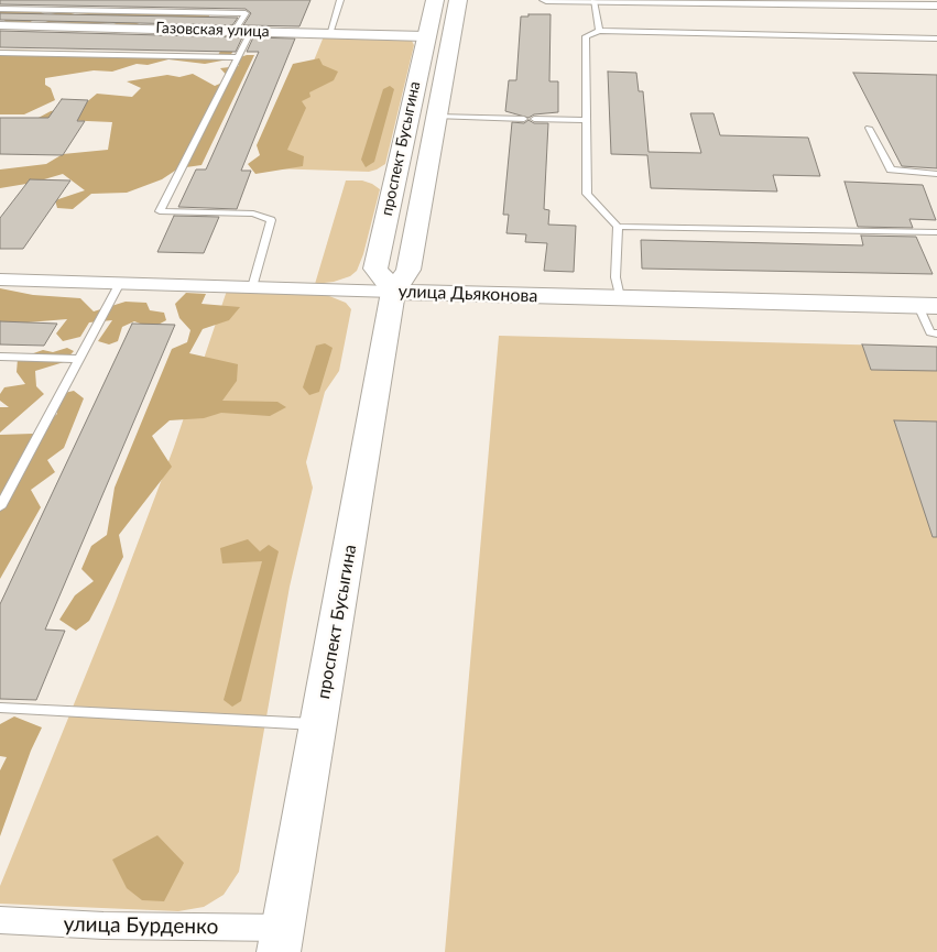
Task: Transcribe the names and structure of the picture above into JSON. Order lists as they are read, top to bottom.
{
  "streets": {
    "main road": ["проспект Бусыгина", "улица Дьяконова"],
    "street": ["Газовская улица", "улица Бурденко"]
  },
  "crossings": [
    ["Газовская улица", "проспект Бусыгина"],
    ["проспект Бусыгина", "улица Дьяконова"],
    ["проспект Бусыгина", "улица Бурденко"]
  ]
}
